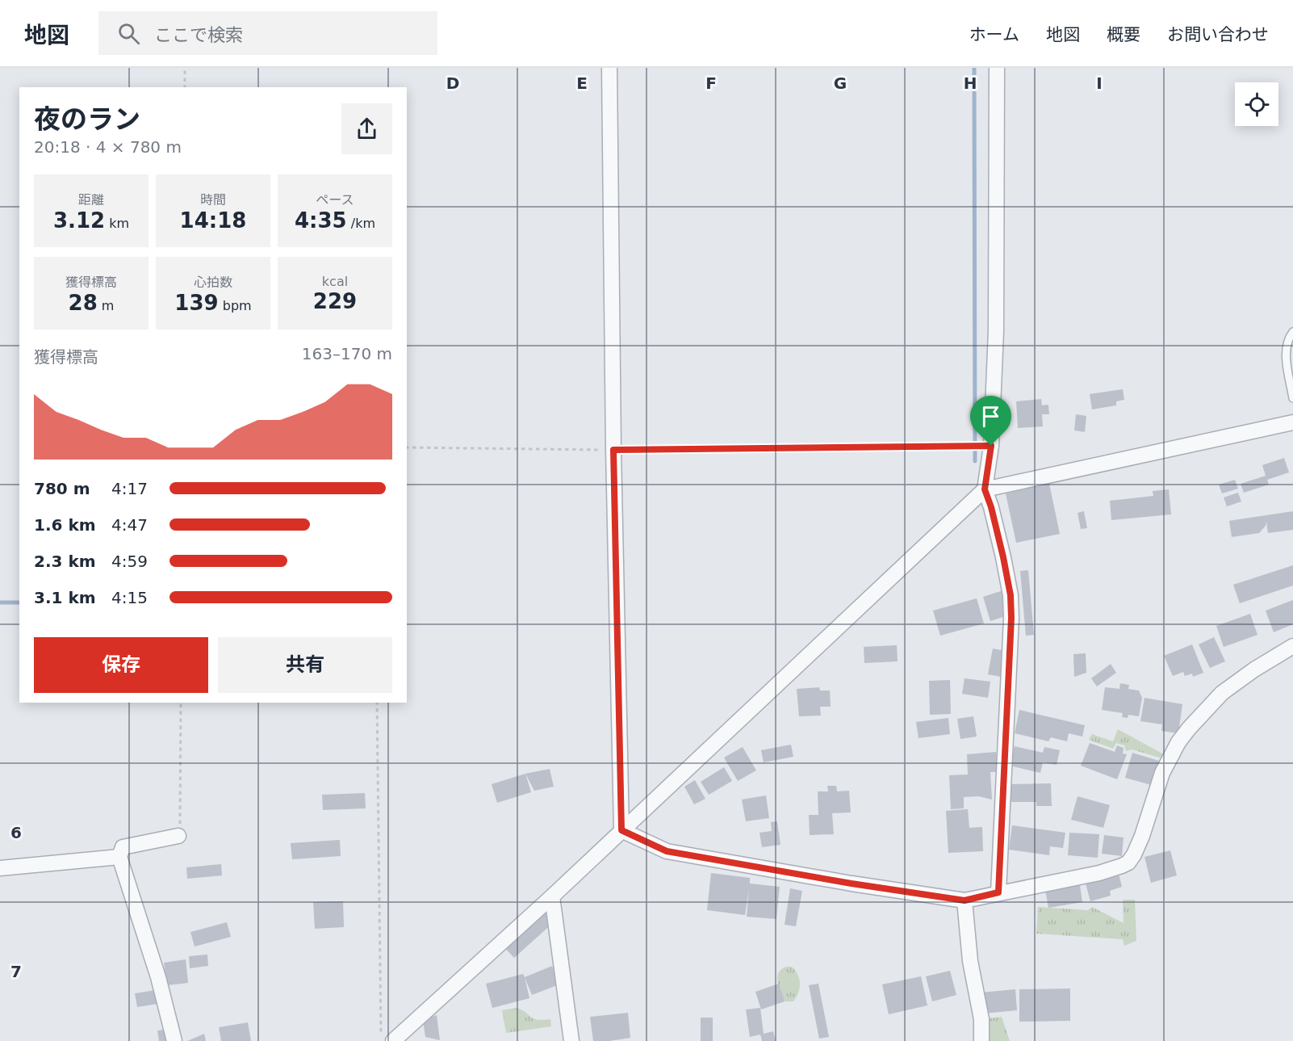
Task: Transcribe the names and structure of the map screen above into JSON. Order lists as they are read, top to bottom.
{
  "page": {
    "header": "地図",
    "search": "ここで検索",
    "nav": [
      "ホーム",
      "地図",
      "概要",
      "お問い合わせ"
    ],
    "heading": ["夜のラン", "20:18 · 4 × 780 m"],
    "stats": [
      ["距離", "3.12 km"],
      ["時間", "14:18"],
      ["ペース", "4:35 /km"],
      ["獲得標高", "28 m"],
      ["心拍数", "139 bpm"],
      ["kcal", "229"]
    ],
    "chart": ["獲得標高", "163–170 m"],
    "list": [
      {
        "name": "780 m",
        "note": "4:17"
      },
      {
        "name": "1.6 km",
        "note": "4:47"
      },
      {
        "name": "2.3 km",
        "note": "4:59"
      },
      {
        "name": "3.1 km",
        "note": "4:15"
      }
    ],
    "buttons": ["保存", "共有"]
  },
  "grid": {
    "columns": [
      "D",
      "E",
      "F",
      "G",
      "H",
      "I"
    ],
    "rows": ["6", "7"]
  }
}
